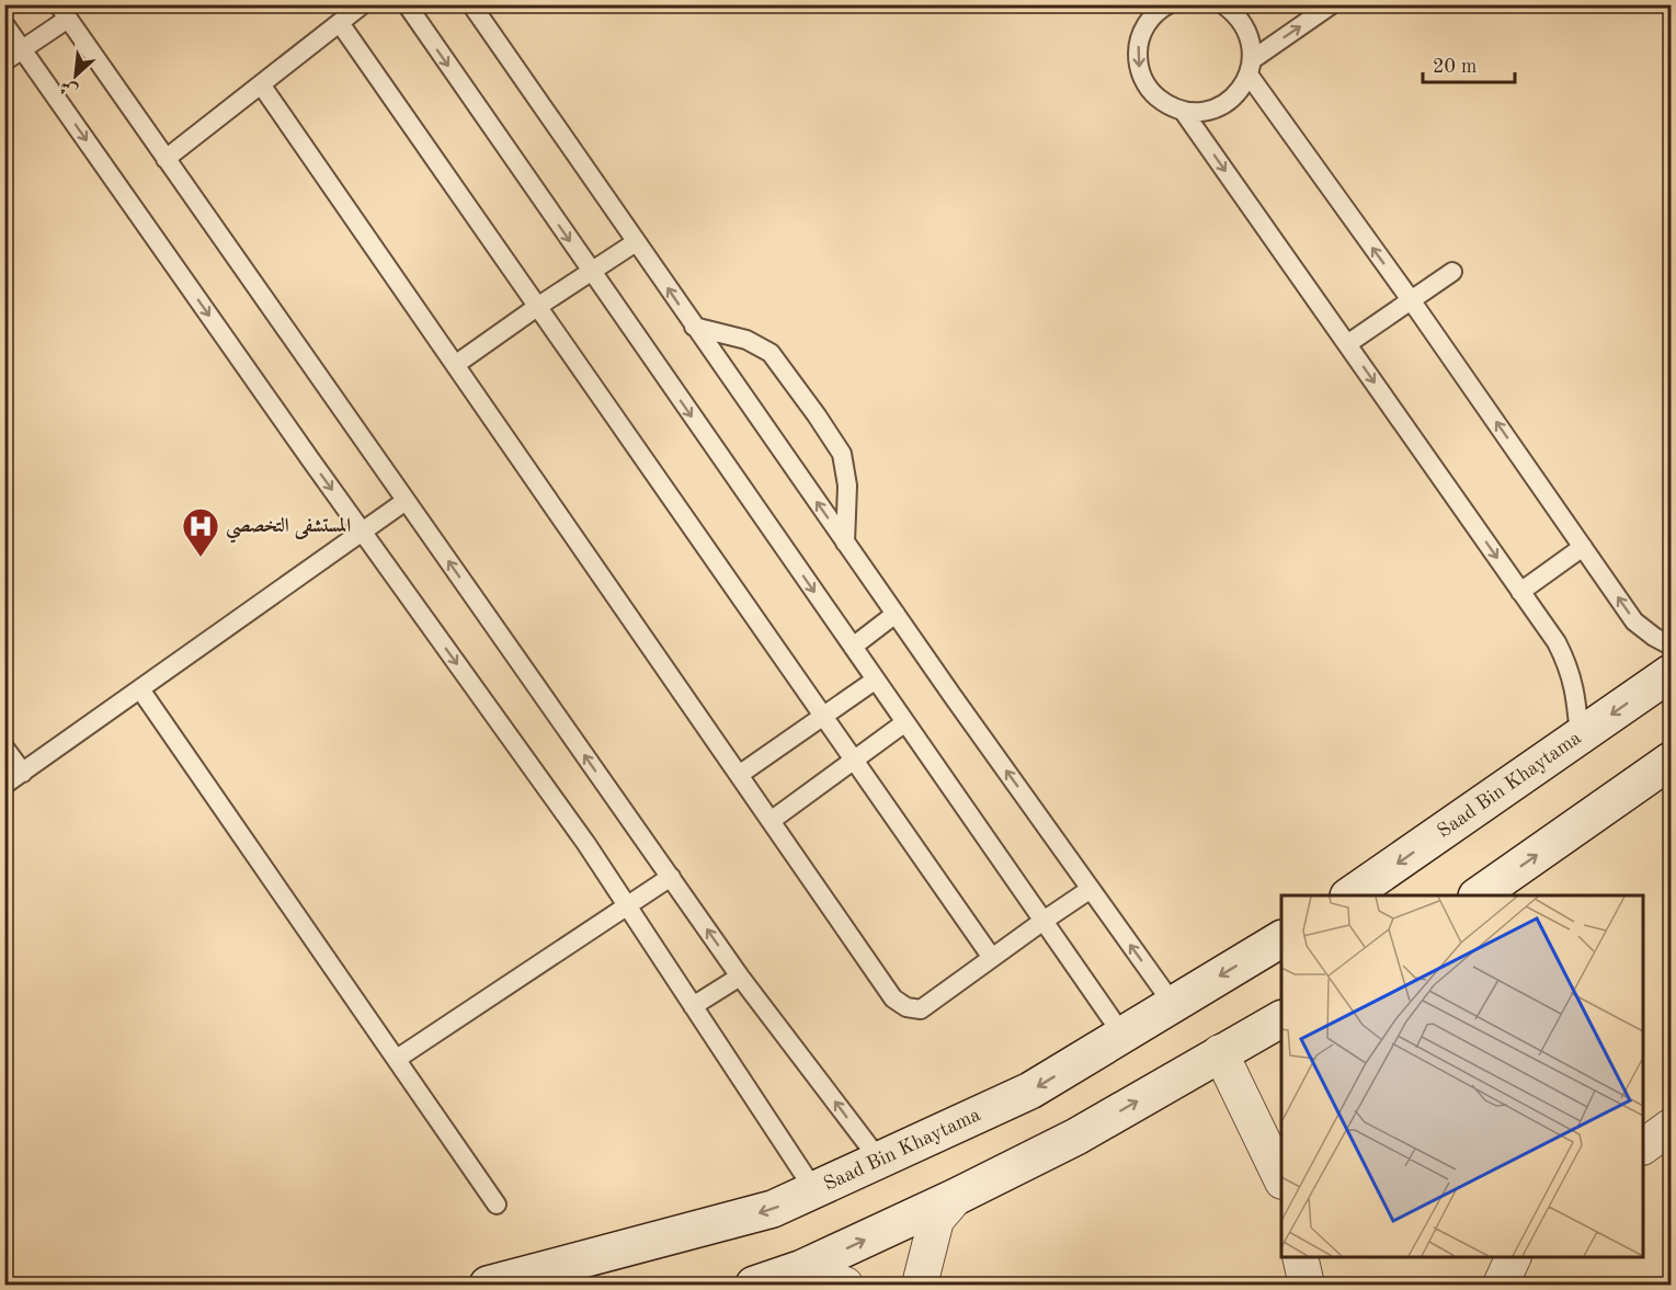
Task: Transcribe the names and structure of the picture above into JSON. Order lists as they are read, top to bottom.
{
  "streets": {
    "main road": ["Saad Bin Khaytama"]
  },
  "places": {
    "hospital": ["المستشفى التخصصي"]
  },
  "scale_bar": "20 m",
  "north": "bottom left"
}
